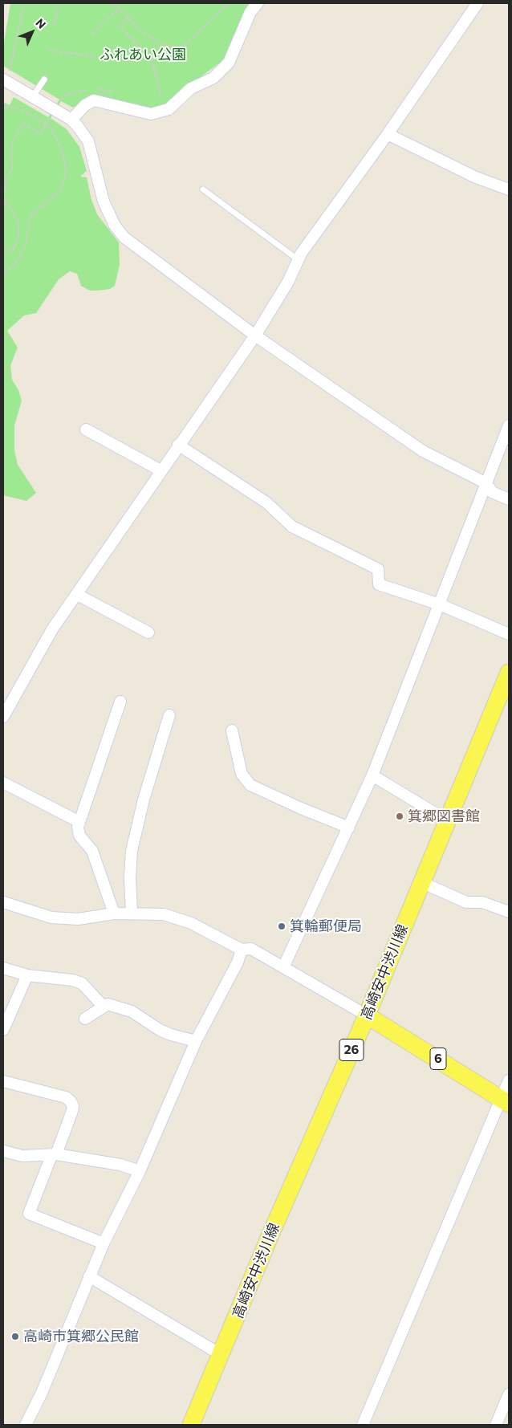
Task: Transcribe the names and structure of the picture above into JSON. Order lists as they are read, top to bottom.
{
  "streets": {
    "main road": ["高崎安中渋川線", "26", "6"]
  },
  "crossings": [
    ["高崎安中渋川線", "6"]
  ],
  "parks": ["ふれあい公園"],
  "places": ["箕郷図書館", "箕輪郵便局", "高崎市箕郷公民館"],
  "north": "top right"
}
